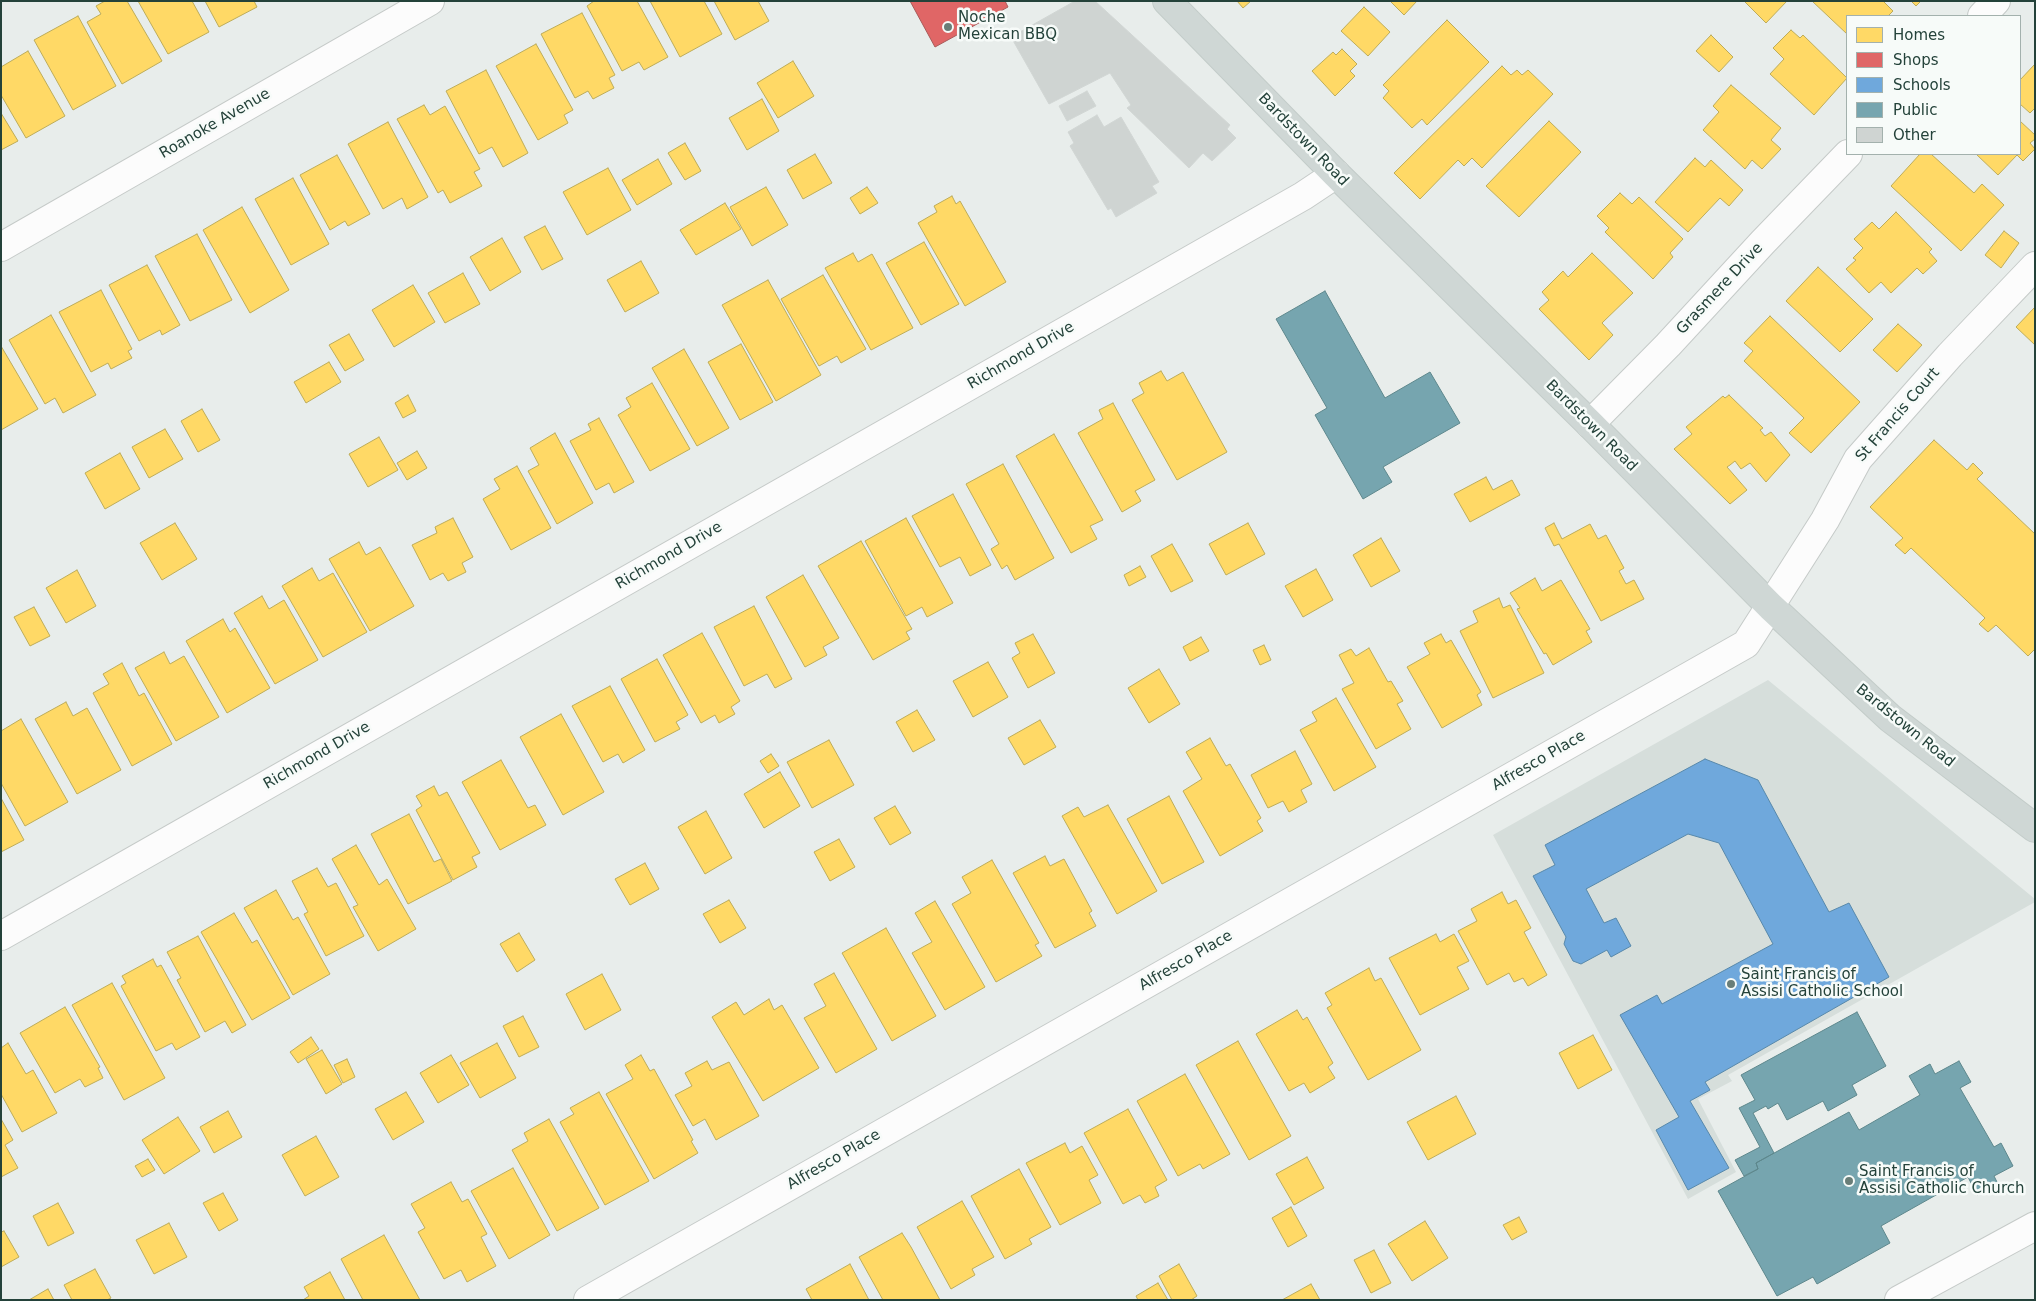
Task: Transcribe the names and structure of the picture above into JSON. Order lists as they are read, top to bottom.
{
  "streets": {
    "main road": ["Bardstown Road"],
    "street": [
      "Roanoke Avenue",
      "Grasmere Drive",
      "Richmond Drive",
      "St Francis Court",
      "Alfresco Place"
    ]
  },
  "crossings": [
    ["Bardstown Road", "Grasmere Drive"],
    ["Bardstown Road", "Richmond Drive"],
    ["Bardstown Road", "St Francis Court"],
    ["Bardstown Road", "Alfresco Place"],
    ["St Francis Court", "Alfresco Place"]
  ],
  "places": ["Noche Mexican BBQ", "Saint Francis of Assisi Catholic School", "Saint Francis of Assisi Catholic Church"],
  "legend": [
    "Homes",
    "Shops",
    "Schools",
    "Public",
    "Other"
  ]
}
